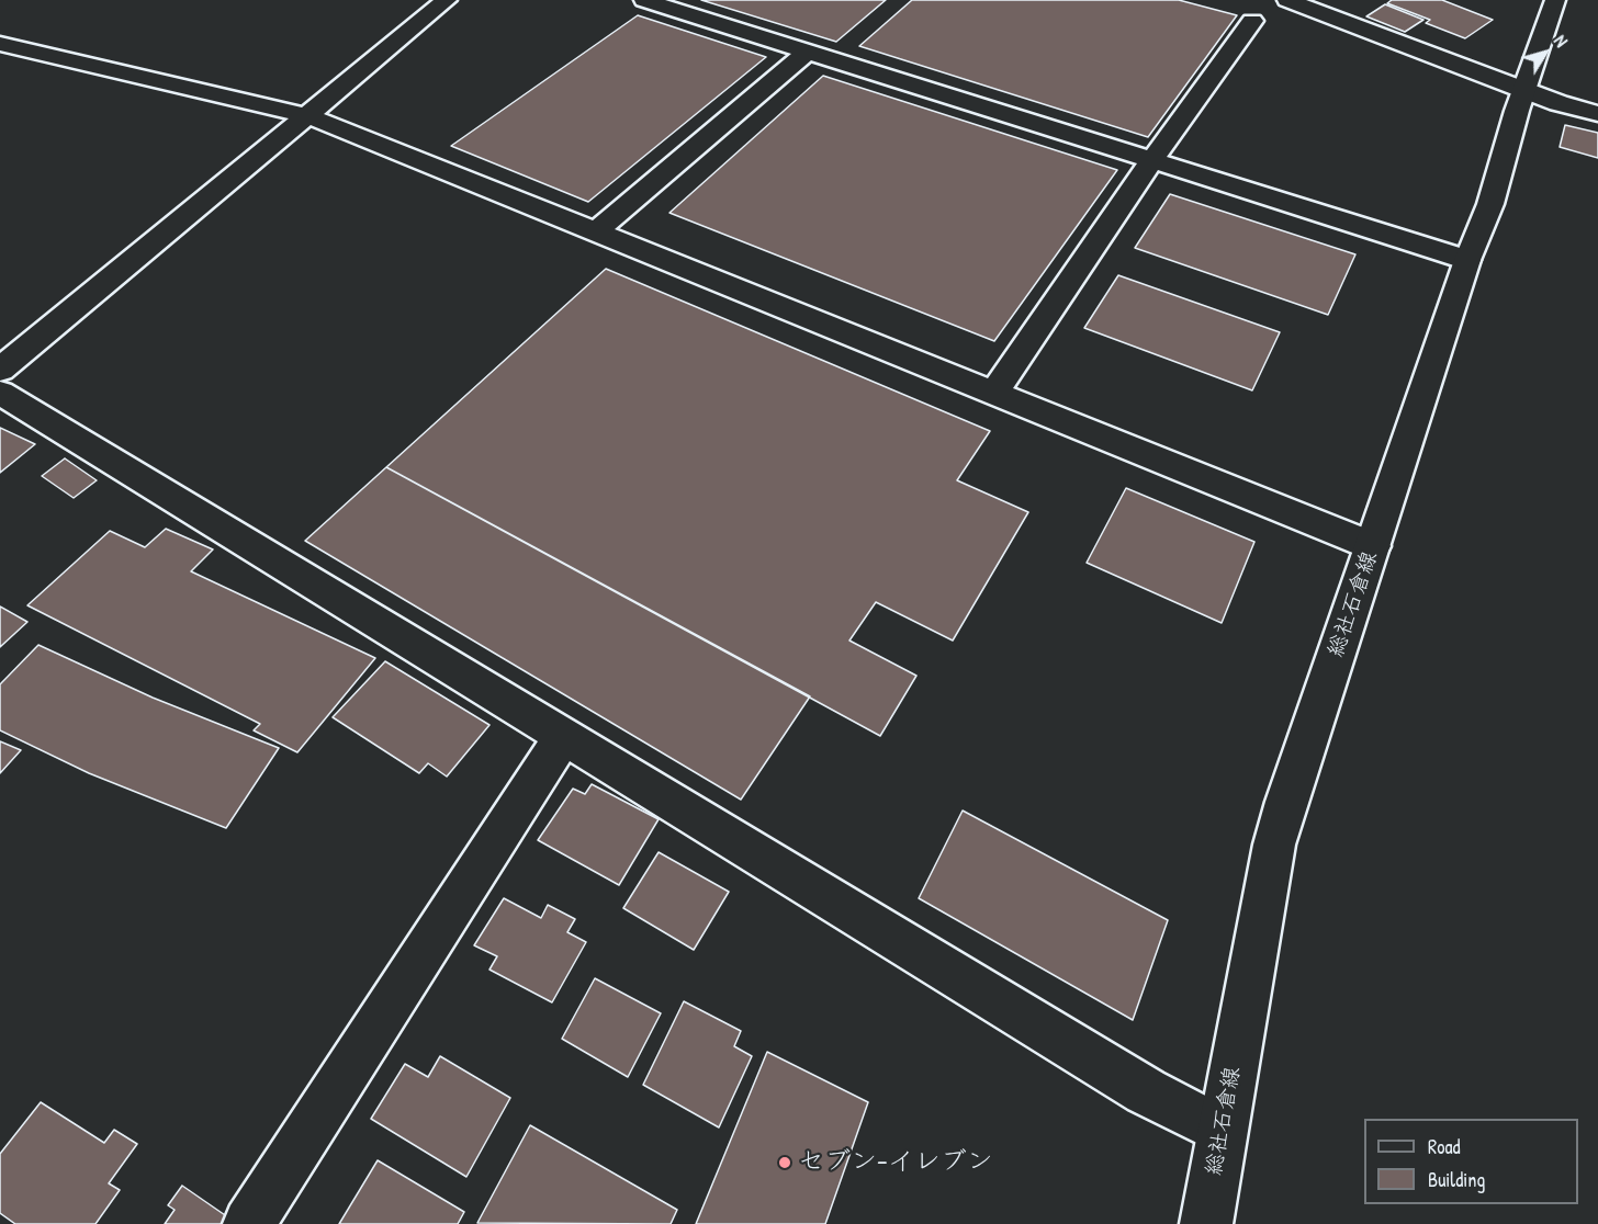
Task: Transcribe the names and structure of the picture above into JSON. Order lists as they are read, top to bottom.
{
  "streets": {
    "street": ["総社石倉線"]
  },
  "places": ["セブン-イレブン"],
  "legend": ["Road", "Building"],
  "north": "top right"
}
